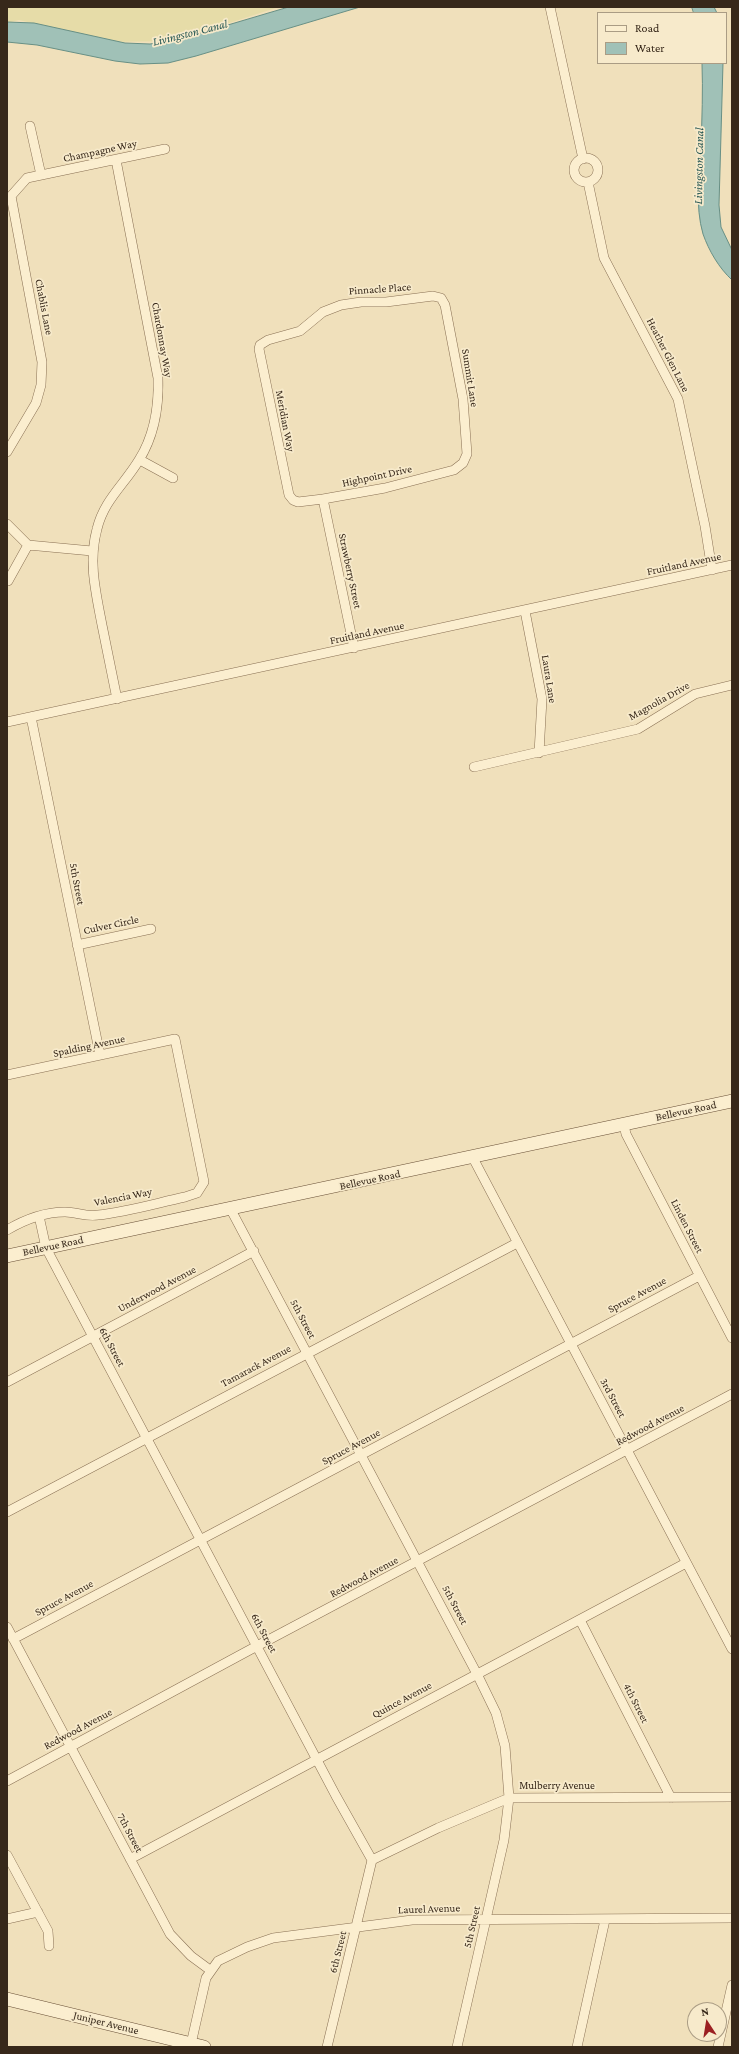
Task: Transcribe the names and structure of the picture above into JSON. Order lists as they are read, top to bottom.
{
  "streets": {
    "main road": ["Bellevue Road", "Juniper Avenue"],
    "street": [
      "Champagne Way",
      "Pinnacle Place",
      "Chablis Lane",
      "Chardonnay Way",
      "Heather Glen Lane",
      "Summit Lane",
      "Meridian Way",
      "Highpoint Drive",
      "Fruitland Avenue",
      "Strawberry Street",
      "Laura Lane",
      "Magnolia Drive",
      "5th Street",
      "Culver Circle",
      "Spalding Avenue",
      "Valencia Way",
      "Linden Street",
      "Underwood Avenue",
      "Spruce Avenue",
      "6th Street",
      "Tamarack Avenue",
      "3rd Street",
      "Redwood Avenue",
      "Quince Avenue",
      "4th Street",
      "Mulberry Avenue",
      "7th Street",
      "Laurel Avenue"
    ]
  },
  "crossings": [
    ["Champagne Way", "Chablis Lane"],
    ["Champagne Way", "Chardonnay Way"],
    ["Pinnacle Place", "Summit Lane"],
    ["Pinnacle Place", "Meridian Way"],
    ["Chardonnay Way", "Fruitland Avenue"],
    ["Heather Glen Lane", "Fruitland Avenue"],
    ["Summit Lane", "Highpoint Drive"],
    ["Meridian Way", "Highpoint Drive"],
    ["Highpoint Drive", "Strawberry Street"],
    ["Fruitland Avenue", "Strawberry Street"],
    ["Fruitland Avenue", "Laura Lane"],
    ["Fruitland Avenue", "5th Street"],
    ["Laura Lane", "Magnolia Drive"],
    ["5th Street", "Culver Circle"],
    ["5th Street", "Spalding Avenue"],
    ["5th Street", "Bellevue Road"],
    ["5th Street", "Underwood Avenue"],
    ["5th Street", "Spruce Avenue"],
    ["5th Street", "Tamarack Avenue"],
    ["5th Street", "Redwood Avenue"],
    ["5th Street", "Quince Avenue"],
    ["5th Street", "Mulberry Avenue"],
    ["5th Street", "Laurel Avenue"],
    ["Spalding Avenue", "Valencia Way"],
    ["Bellevue Road", "Linden Street"],
    ["Bellevue Road", "6th Street"],
    ["Bellevue Road", "3rd Street"],
    ["Valencia Way", "6th Street"],
    ["Linden Street", "Spruce Avenue"],
    ["Underwood Avenue", "6th Street"],
    ["Spruce Avenue", "6th Street"],
    ["Spruce Avenue", "3rd Street"],
    ["Spruce Avenue", "7th Street"],
    ["6th Street", "Tamarack Avenue"],
    ["6th Street", "Redwood Avenue"],
    ["6th Street", "Quince Avenue"],
    ["6th Street", "Mulberry Avenue"],
    ["6th Street", "Laurel Avenue"],
    ["Tamarack Avenue", "3rd Street"],
    ["3rd Street", "Redwood Avenue"],
    ["3rd Street", "Quince Avenue"],
    ["Redwood Avenue", "7th Street"],
    ["Quince Avenue", "4th Street"],
    ["Quince Avenue", "7th Street"],
    ["4th Street", "Mulberry Avenue"],
    ["7th Street", "Laurel Avenue"]
  ],
  "water": ["Livingston Canal"],
  "legend": ["Road", "Water"],
  "north": "top"
}
